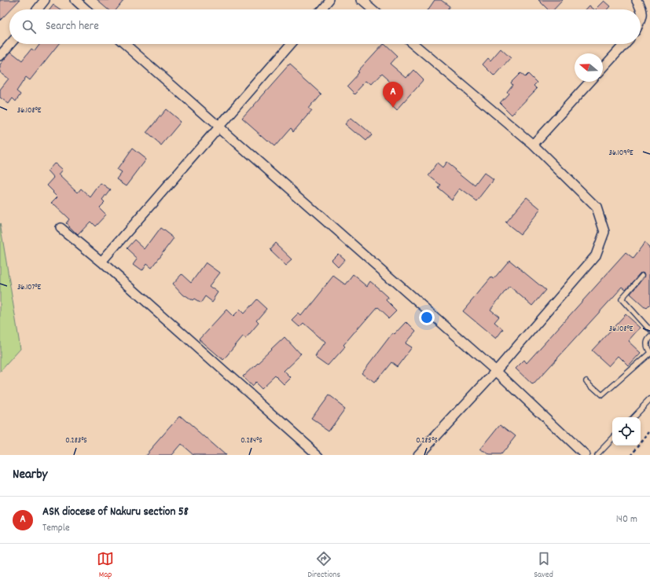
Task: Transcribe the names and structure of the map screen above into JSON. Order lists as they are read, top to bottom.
{
  "north": "left",
  "page": {
    "search": "Search here",
    "pins": "A",
    "heading": "Nearby",
    "list": [
      {
        "mark": "A",
        "name": "ASK diocese of Nakuru section 58",
        "note": "Temple",
        "value": "140 m"
      }
    ],
    "nav": ["Map", "Directions", "Saved"]
  },
  "coordinates": [
    "36.108°E",
    "36.109°E",
    "36.107°E",
    "0.283°S",
    "0.284°S",
    "0.285°S"
  ]
}
